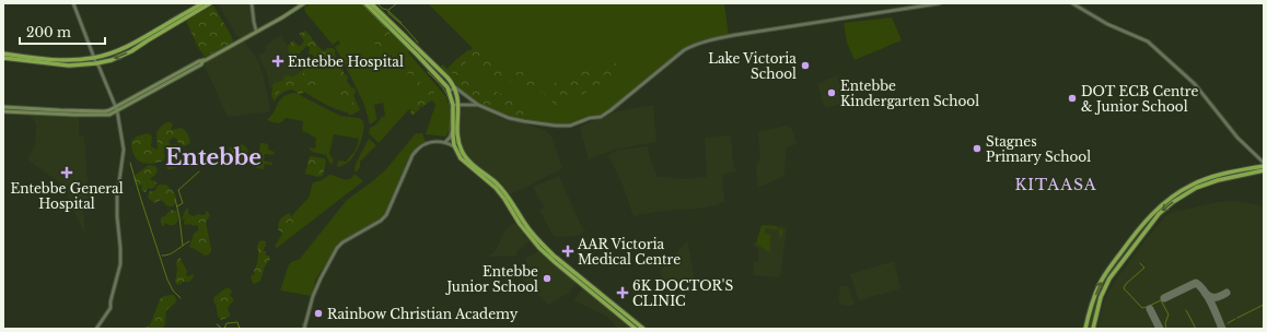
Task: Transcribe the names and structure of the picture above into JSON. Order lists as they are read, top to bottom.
{
  "districts": ["Entebbe", "KITAASA"],
  "places": {
    "health": [
      "Entebbe Hospital",
      "Entebbe General Hospital",
      "AAR Victoria Medical Centre",
      "6K DOCTOR'S CLINIC"
    ],
    "other": [
      "Lake Victoria School",
      "Entebbe Kindergarten School",
      "DOT ECB Centre & Junior School",
      "Stagnes Primary School",
      "Entebbe Junior School",
      "Rainbow Christian Academy"
    ]
  },
  "scale_bar": "200 m"
}
